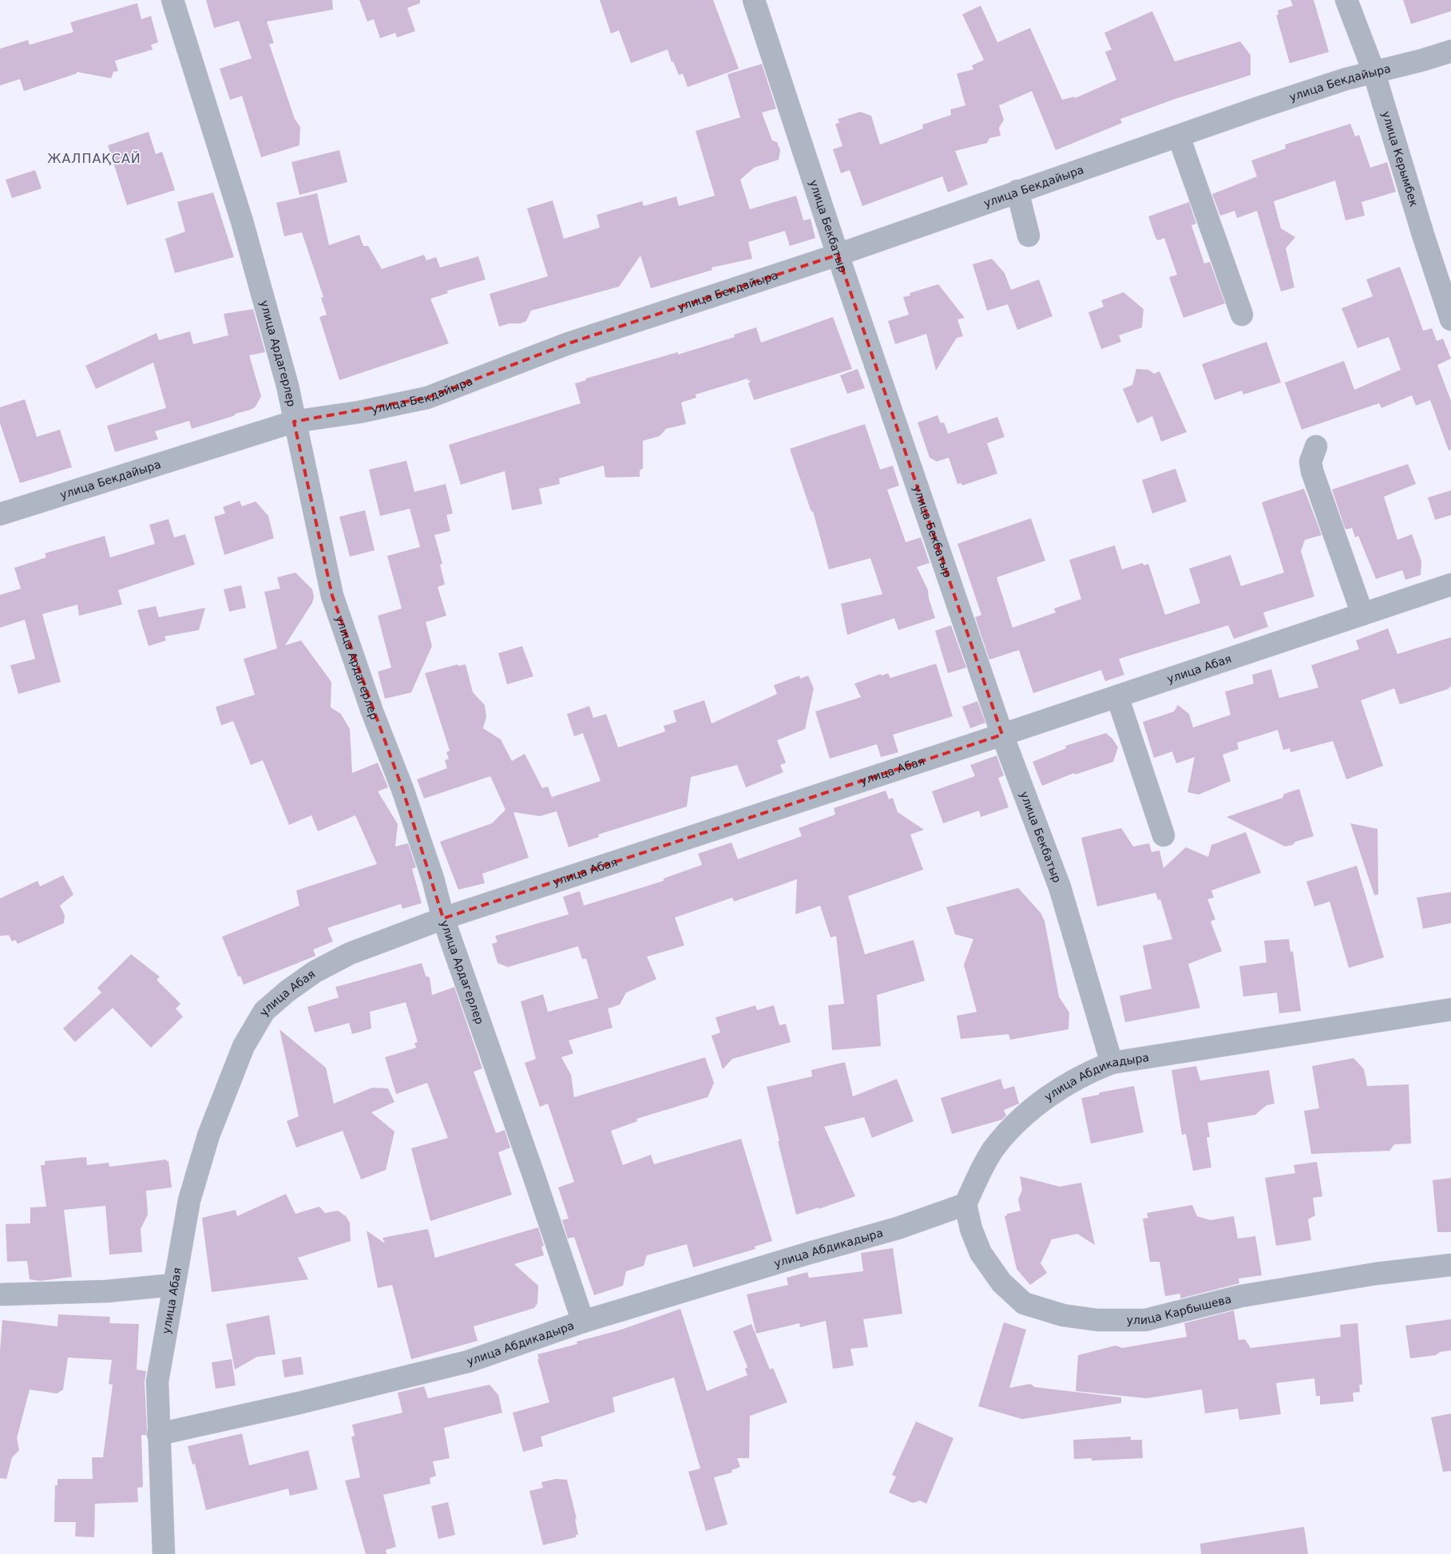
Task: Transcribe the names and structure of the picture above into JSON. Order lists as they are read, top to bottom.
{
  "streets": {
    "street": [
      "улица Бекдайыра",
      "улица Керымбек",
      "улица Бекбатыр",
      "улица Ардагерлер",
      "улица Абая",
      "улица Абдикадыра",
      "улица Карбышева"
    ]
  },
  "crossings": [
    ["улица Бекдайыра", "улица Керымбек"],
    ["улица Бекдайыра", "улица Бекбатыр"],
    ["улица Бекдайыра", "улица Ардагерлер"],
    ["улица Бекбатыр", "улица Абая"],
    ["улица Бекбатыр", "улица Абдикадыра"],
    ["улица Ардагерлер", "улица Абая"],
    ["улица Ардагерлер", "улица Абдикадыра"],
    ["улица Абая", "улица Абдикадыра"],
    ["улица Абдикадыра", "улица Карбышева"]
  ],
  "districts": ["ЖАЛПАҚСАЙ"]
}
